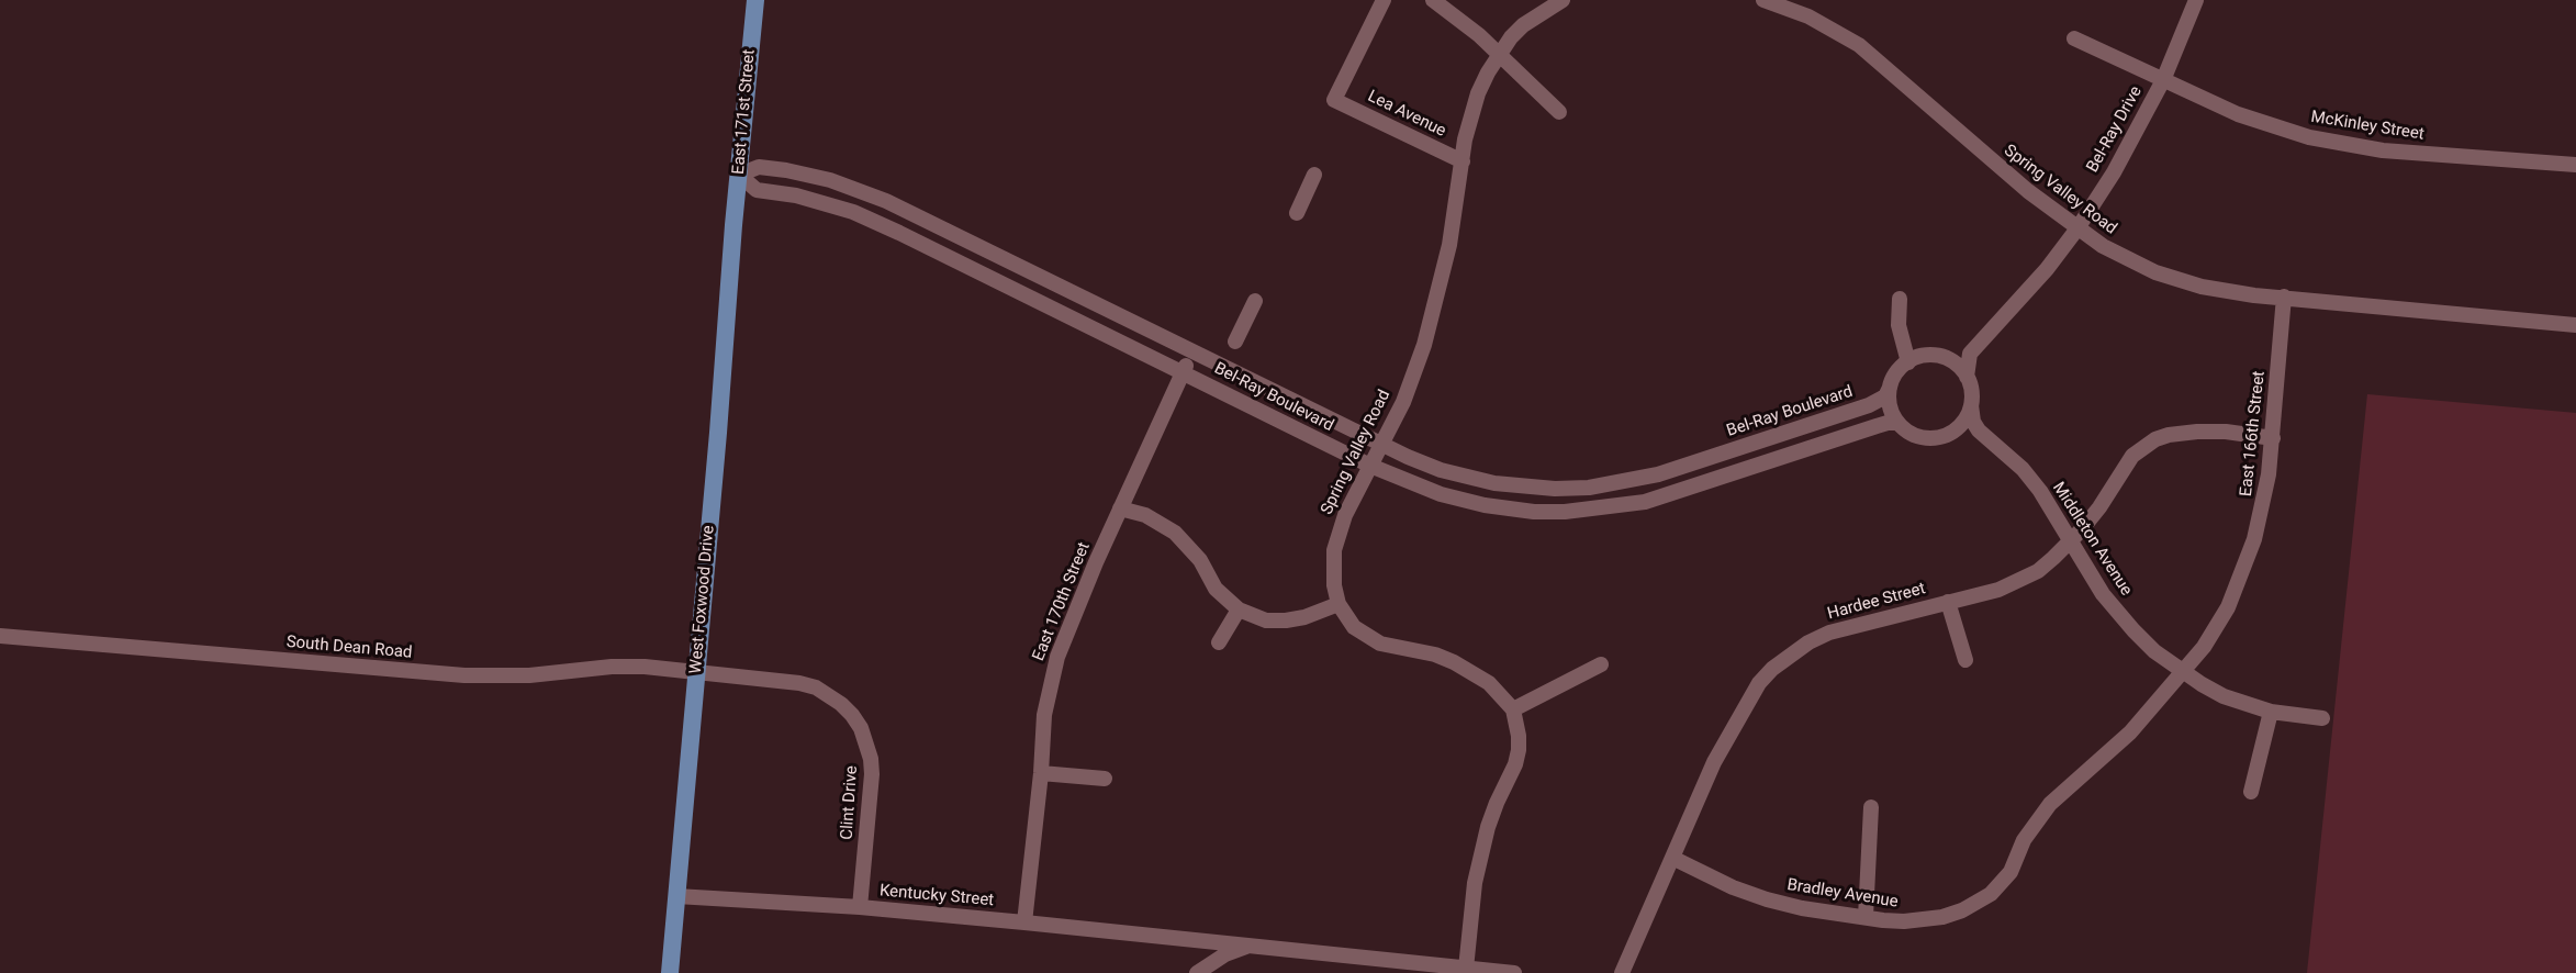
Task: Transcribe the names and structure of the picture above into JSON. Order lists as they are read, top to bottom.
{
  "streets": {
    "main road": ["East 171st Street", "West Foxwood Drive"],
    "street": [
      "Lea Avenue",
      "McKinley Street",
      "Bel-Ray Drive",
      "Spring Valley Road",
      "Bel-Ray Boulevard",
      "East 166th Street",
      "Middleton Avenue",
      "East 170th Street",
      "Hardee Street",
      "South Dean Road",
      "Clint Drive",
      "Bradley Avenue",
      "Kentucky Street"
    ]
  },
  "crossings": [
    ["East 171st Street", "Bel-Ray Boulevard"],
    ["East 171st Street", "West Foxwood Drive"],
    ["Lea Avenue", "Spring Valley Road"],
    ["McKinley Street", "Bel-Ray Drive"],
    ["Bel-Ray Drive", "Spring Valley Road"],
    ["Spring Valley Road", "Bel-Ray Boulevard"],
    ["Spring Valley Road", "East 166th Street"],
    ["Bel-Ray Boulevard", "East 170th Street"],
    ["East 166th Street", "Middleton Avenue"],
    ["East 166th Street", "Hardee Street"],
    ["East 166th Street", "Bradley Avenue"],
    ["Middleton Avenue", "Hardee Street"],
    ["Middleton Avenue", "Bradley Avenue"],
    ["West Foxwood Drive", "South Dean Road"],
    ["West Foxwood Drive", "Clint Drive"],
    ["West Foxwood Drive", "Kentucky Street"],
    ["East 170th Street", "Kentucky Street"],
    ["Hardee Street", "Bradley Avenue"],
    ["South Dean Road", "Clint Drive"],
    ["Clint Drive", "Kentucky Street"]
  ]
}
